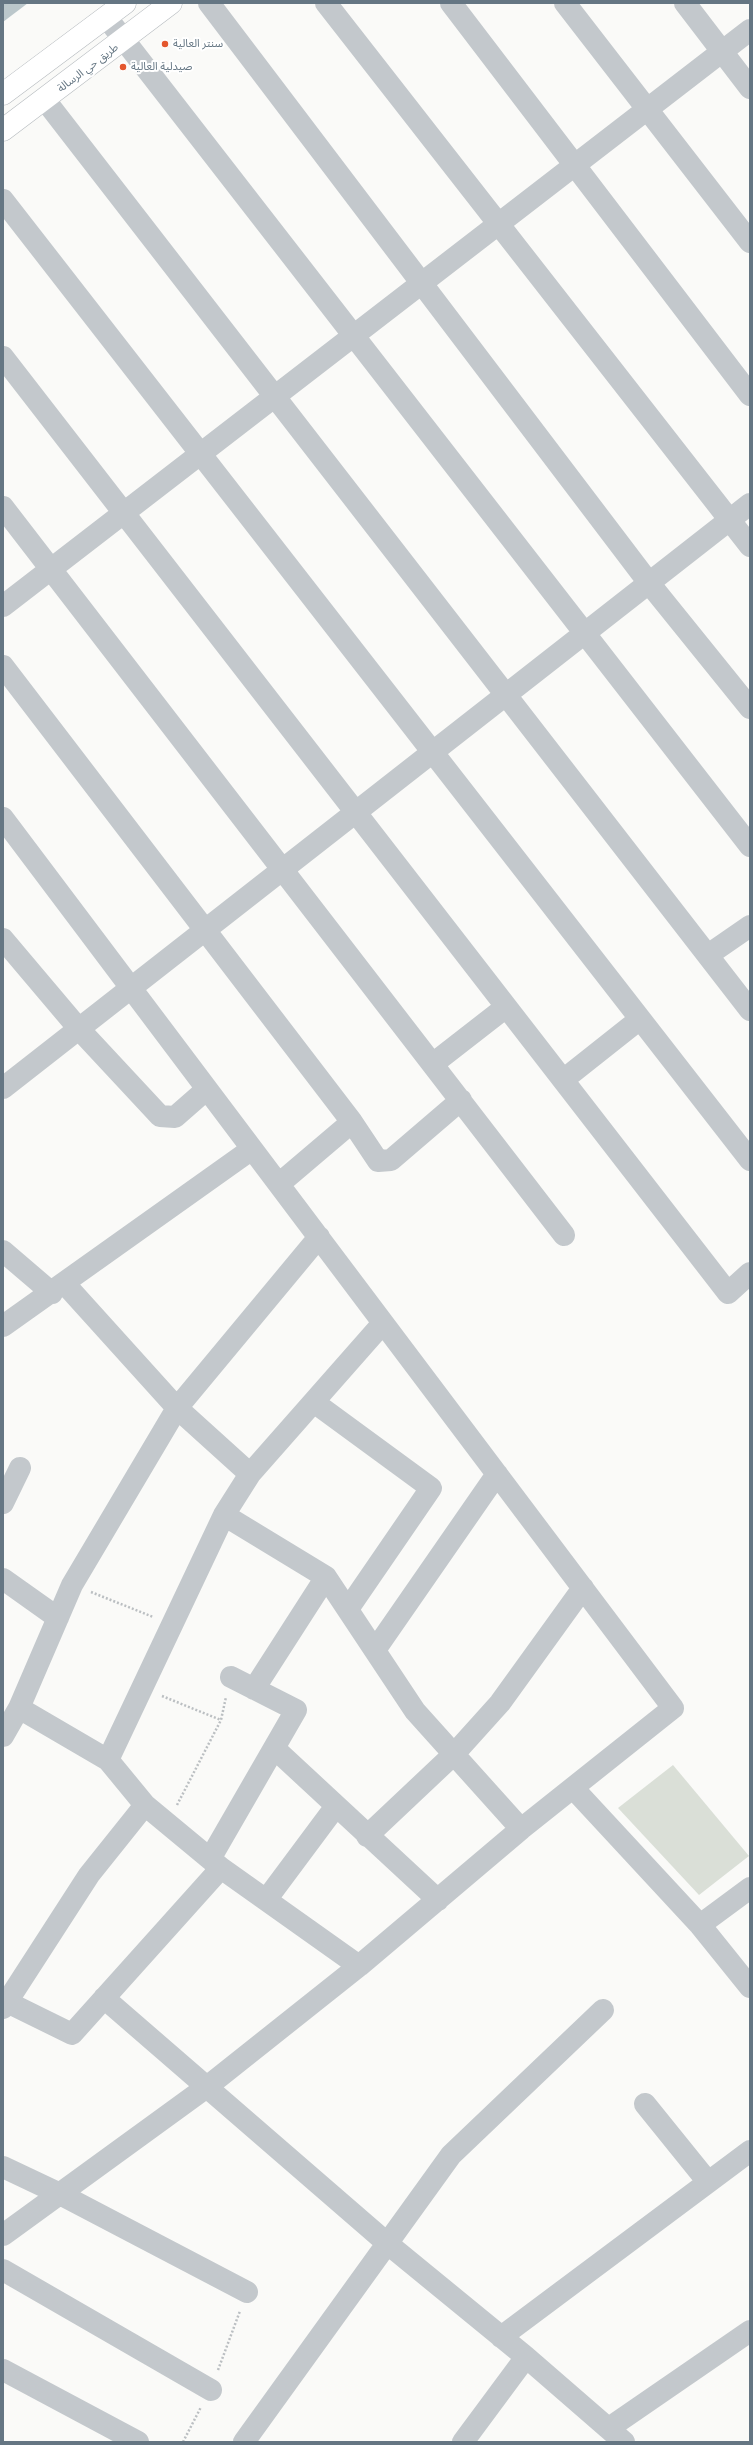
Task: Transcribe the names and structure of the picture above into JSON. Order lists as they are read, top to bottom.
{
  "streets": {
    "main road": ["طريق حي الرسالة"]
  },
  "places": ["سنتر العالية", "صيدلية العالية"]
}
